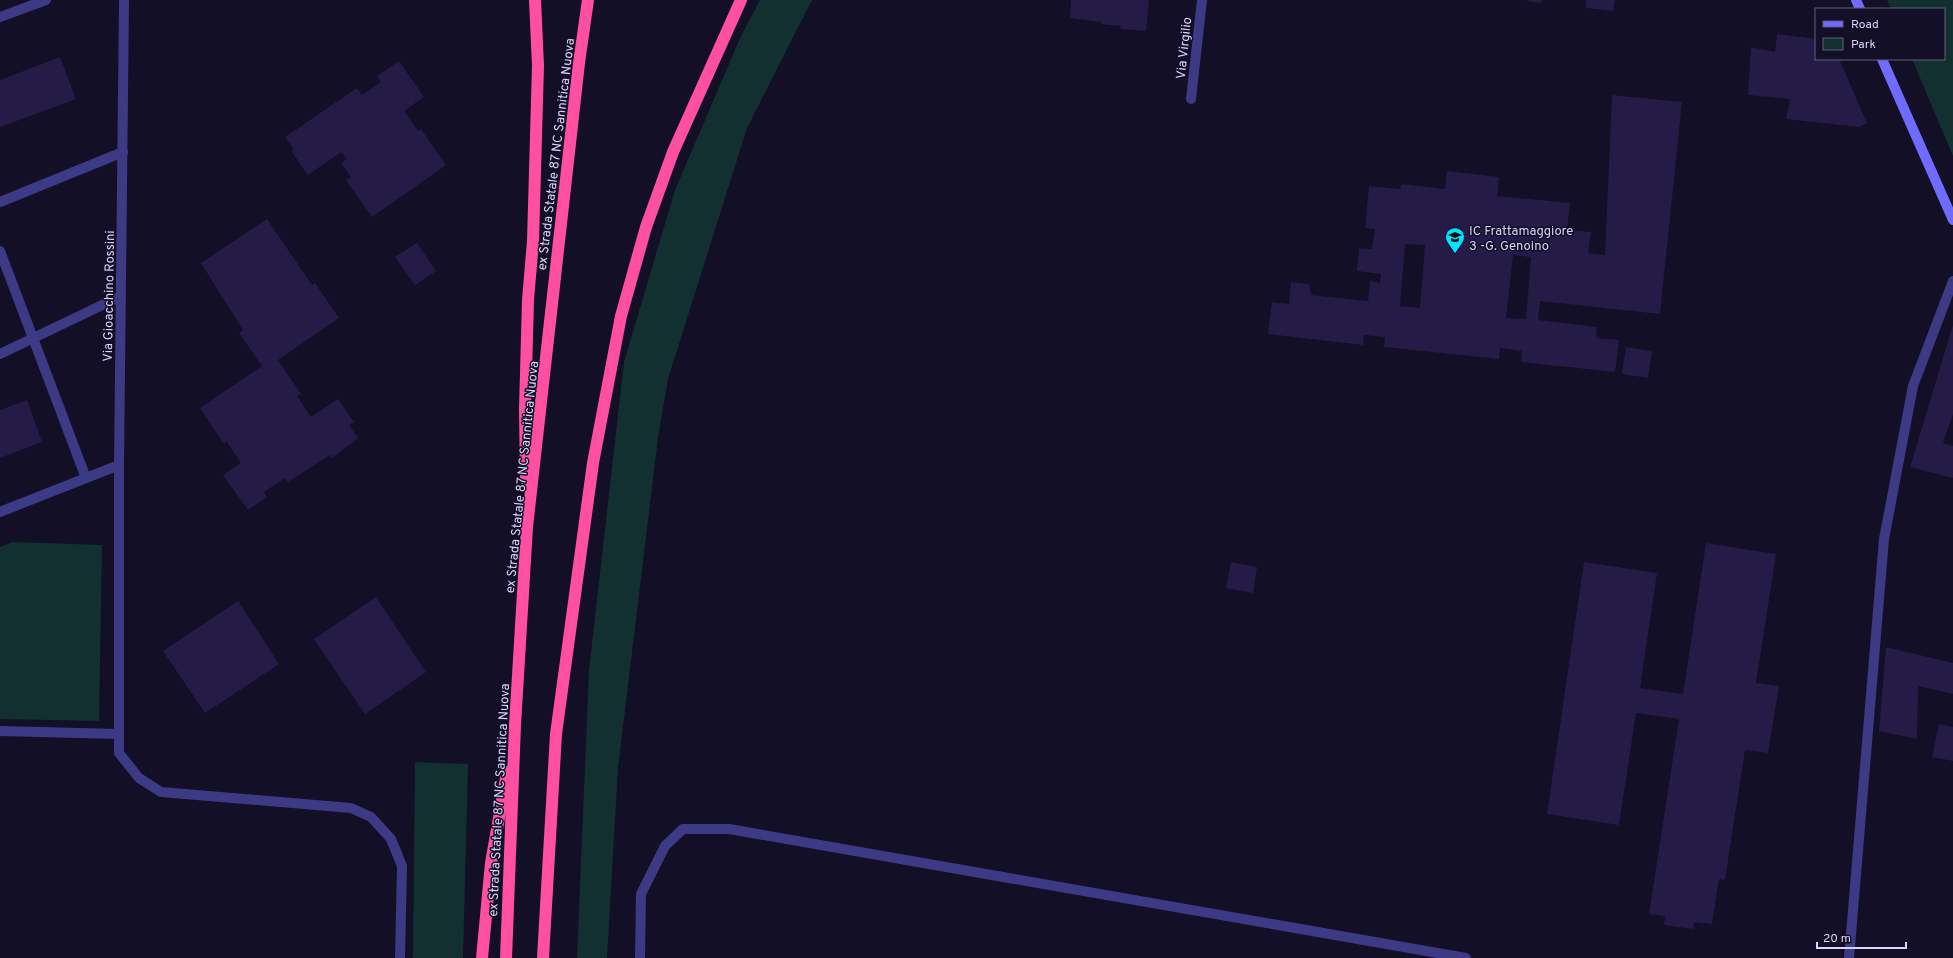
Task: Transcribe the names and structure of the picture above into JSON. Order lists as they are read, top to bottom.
{
  "streets": {
    "highway": ["ex Strada Statale 87 NC Sannitica Nuova"],
    "street": ["Via Virgilio", "Via Gioacchino Rossini"]
  },
  "places": {
    "school or university": ["IC Frattamaggiore 3 -G. Genoino"]
  },
  "legend": ["Road", "Park"],
  "scale_bar": "20 m"
}
